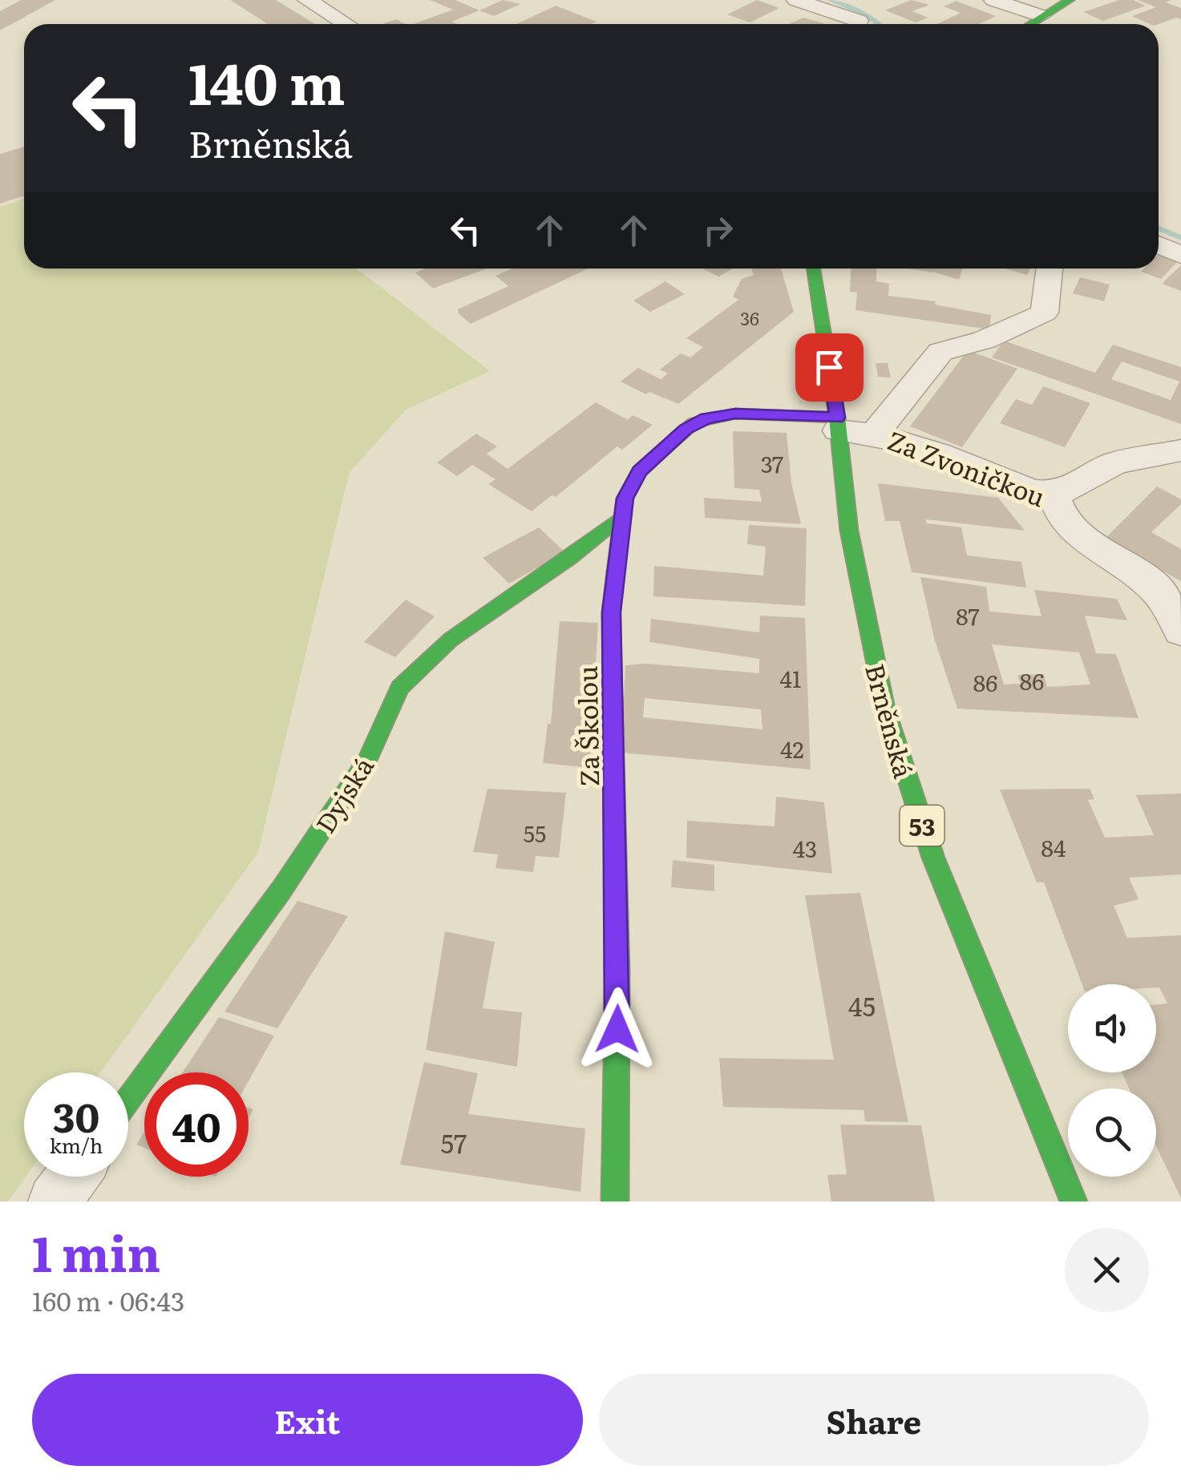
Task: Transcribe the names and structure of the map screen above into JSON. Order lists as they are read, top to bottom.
{
  "streets": {
    "street": [
      "Za Zvoničkou",
      "Brněnská",
      "Za Školou",
      "Dyjská",
      "53"
    ]
  },
  "crossings": [
    ["Za Zvoničkou", "Brněnská"],
    ["Za Zvoničkou", "Za Školou"],
    ["Brněnská", "Za Školou"],
    ["Za Školou", "Dyjská"]
  ],
  "house_numbers": [
    "36",
    "37",
    "87",
    "41",
    "86",
    "86",
    "42",
    "55",
    "84",
    "43",
    "45",
    "57"
  ],
  "page": {
    "turn": ["140 m", "Brněnská"],
    "speed": "30 km/h",
    "limit": "40",
    "heading": ["1 min", "160 m · 06:43"],
    "buttons": ["Exit", "Share"]
  }
}
